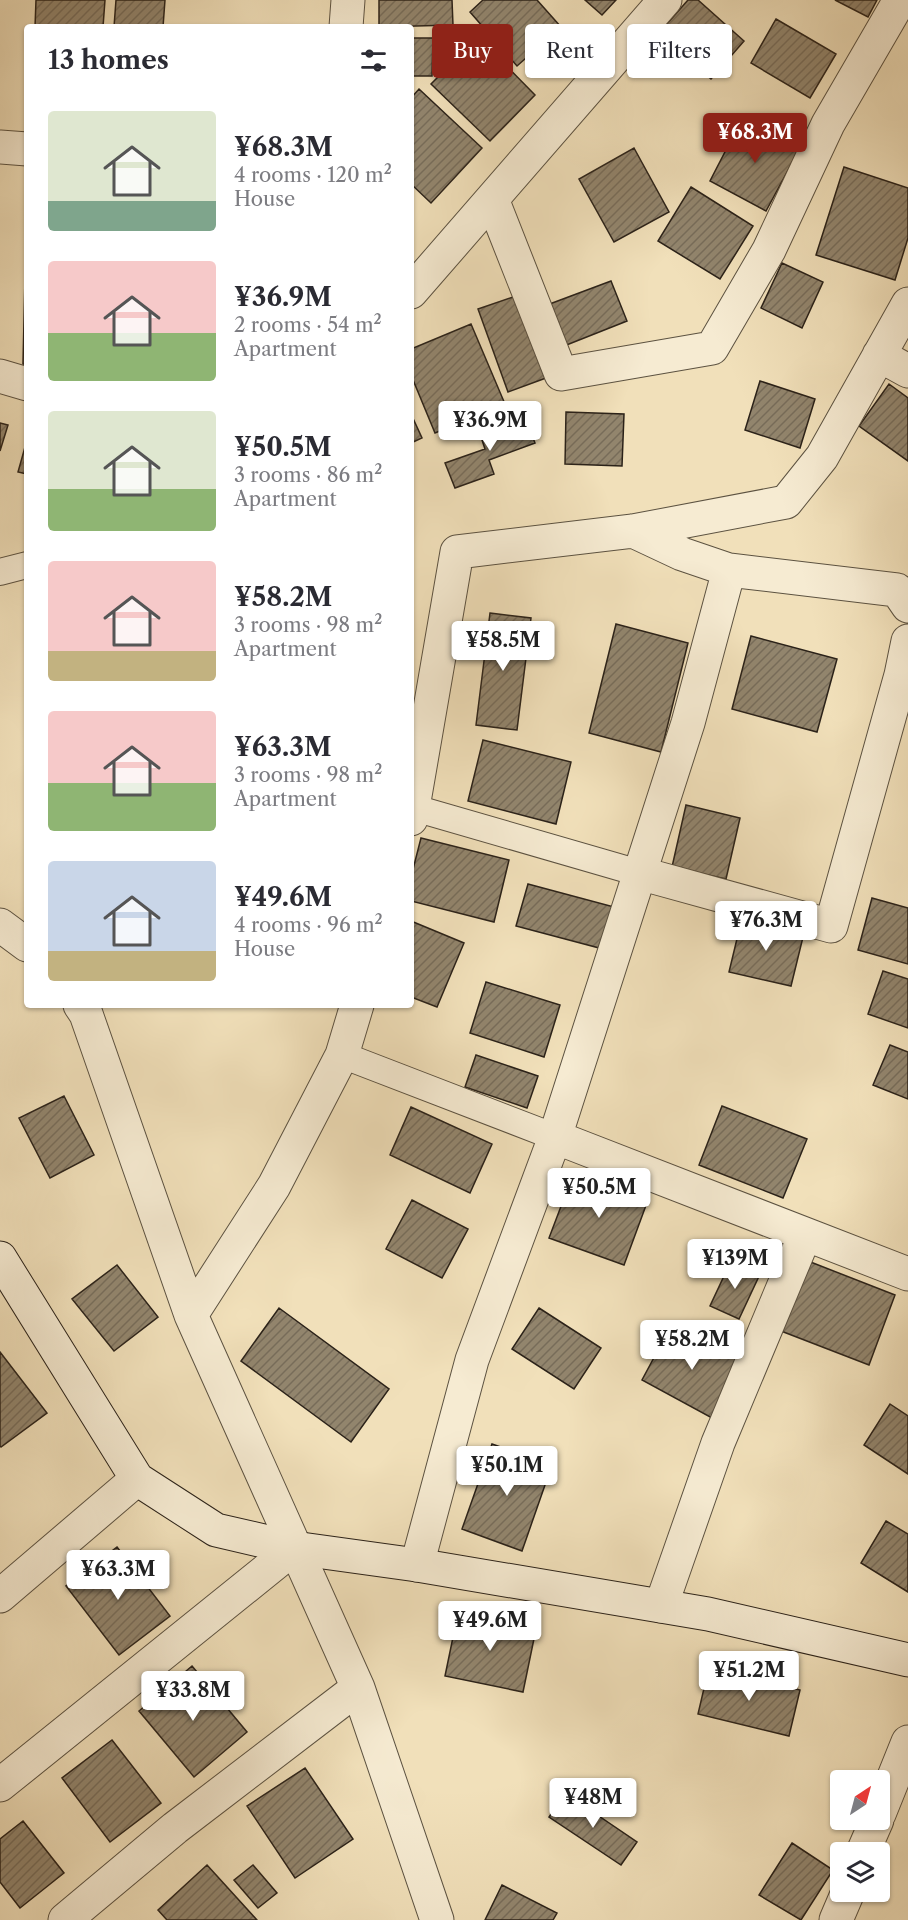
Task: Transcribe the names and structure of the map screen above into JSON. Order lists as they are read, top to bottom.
{
  "north": "top right",
  "page": {
    "chip": ["Buy", "Rent", "Filters"],
    "heading": "13 homes",
    "list": [
      {
        "name": "¥68.3M",
        "note": "4 rooms · 120 m² · House"
      },
      {
        "name": "¥36.9M",
        "note": "2 rooms · 54 m² · Apartment"
      },
      {
        "name": "¥50.5M",
        "note": "3 rooms · 86 m² · Apartment"
      },
      {
        "name": "¥58.2M",
        "note": "3 rooms · 98 m² · Apartment"
      },
      {
        "name": "¥63.3M",
        "note": "3 rooms · 98 m² · Apartment"
      },
      {
        "name": "¥49.6M",
        "note": "4 rooms · 96 m² · House"
      }
    ],
    "price": [
      "¥68.3M",
      "¥36.9M",
      "¥58.5M",
      "¥76.3M",
      "¥50.5M",
      "¥139M",
      "¥58.2M",
      "¥50.1M",
      "¥63.3M",
      "¥49.6M",
      "¥51.2M",
      "¥33.8M",
      "¥48M"
    ]
  }
}
